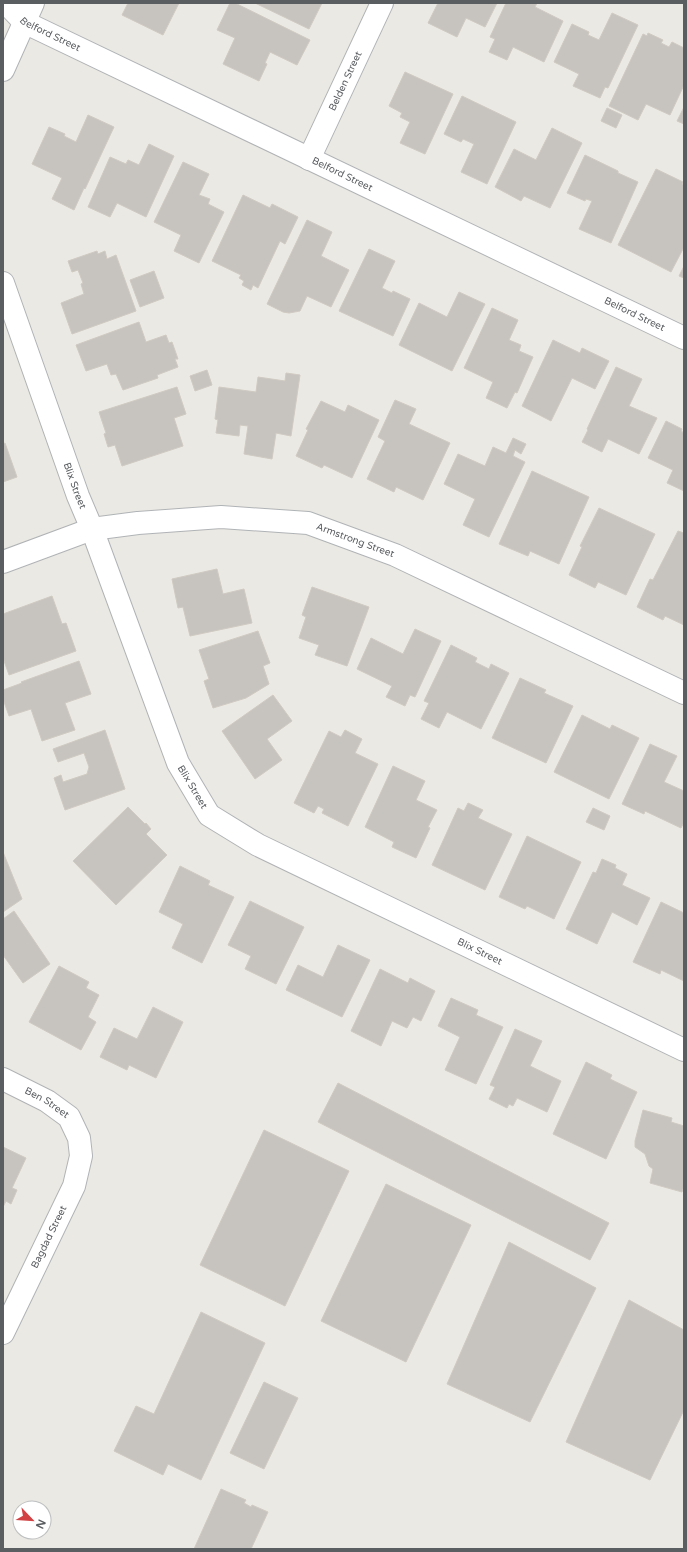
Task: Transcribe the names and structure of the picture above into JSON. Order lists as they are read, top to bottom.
{
  "streets": {
    "street": [
      "Belford Street",
      "Belden Street",
      "Blix Street",
      "Armstrong Street",
      "Ben Street",
      "Bagdad Street"
    ]
  },
  "crossings": [
    ["Belford Street", "Belden Street"],
    ["Blix Street", "Armstrong Street"],
    ["Ben Street", "Bagdad Street"]
  ],
  "north": "bottom right"
}
